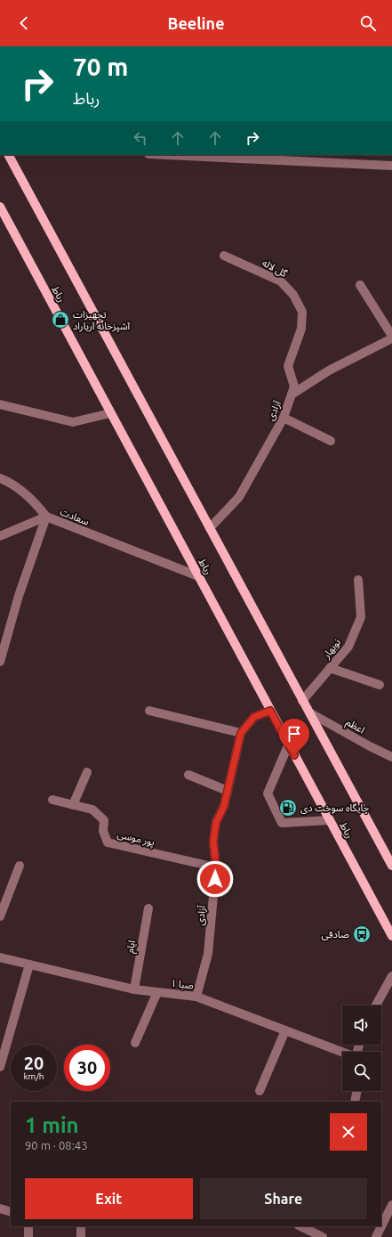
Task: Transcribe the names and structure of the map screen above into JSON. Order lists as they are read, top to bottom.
{
  "streets": {
    "main road": ["رباط"],
    "street": [
      "گل لاله",
      "آزادی",
      "سعادت",
      "نوبهار",
      "اعظم",
      "پور موسی",
      "ایام",
      "صبا ۱"
    ]
  },
  "crossings": [
    ["گل لاله", "آزادی"],
    ["رباط", "آزادی"],
    ["رباط", "سعادت"],
    ["آزادی", "پور موسی"],
    ["آزادی", "صبا ۱"],
    ["ایام", "صبا ۱"]
  ],
  "places": {
    "shop": ["تجهیزات آشپزخانه آریاراد"],
    "fuel station": ["جایگاه سوخت دی"],
    "bus stop": ["صادقی"]
  },
  "page": {
    "header": "Beeline",
    "turn": ["70 m", "رباط"],
    "speed": "20 km/h",
    "limit": "30",
    "heading": ["1 min", "90 m · 08:43"],
    "buttons": ["Exit", "Share"]
  }
}
